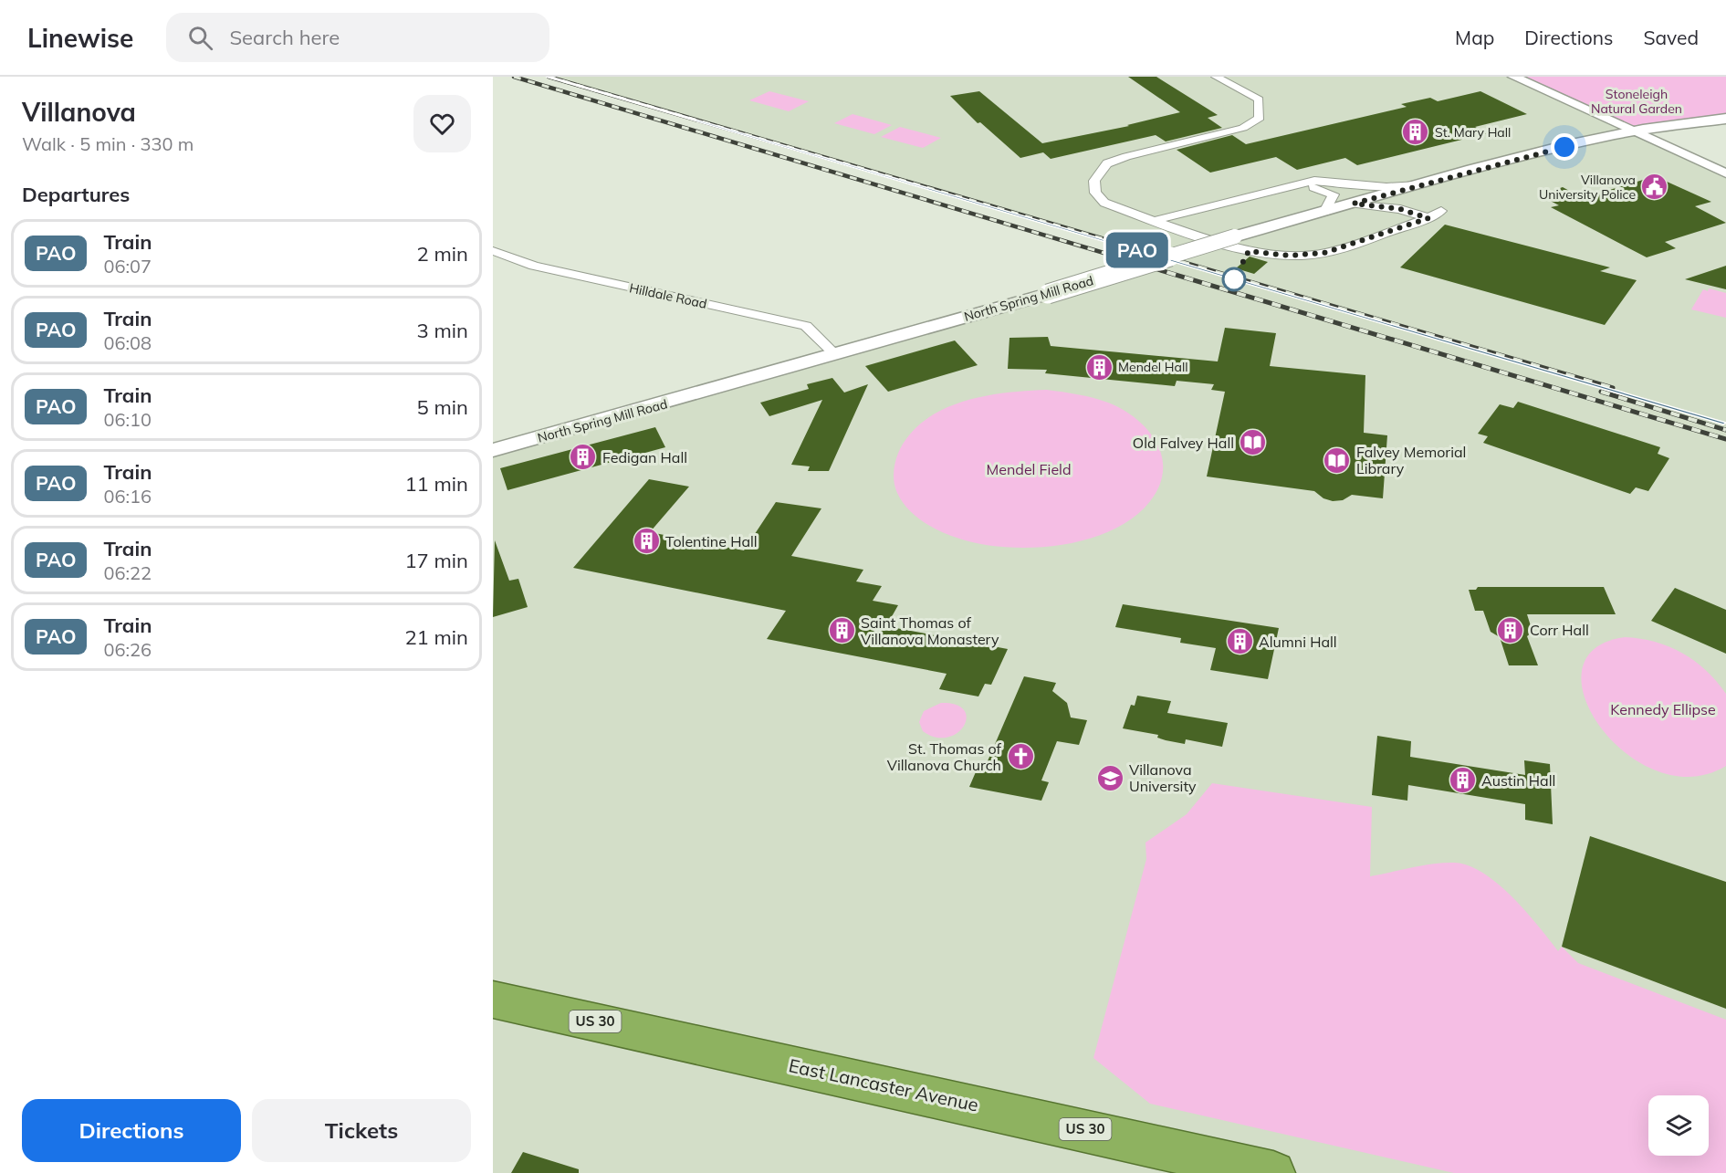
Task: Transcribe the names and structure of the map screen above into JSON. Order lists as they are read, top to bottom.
{
  "streets": {
    "highway": ["US 30", "East Lancaster Avenue"],
    "main road": ["North Spring Mill Road"],
    "street": ["Hilldale Road"]
  },
  "crossings": [
    ["Hilldale Road", "North Spring Mill Road"]
  ],
  "parks": ["Stoneleigh Natural Garden", "Mendel Field", "Kennedy Ellipse"],
  "places": {
    "building": [
      "St. Mary Hall",
      "Mendel Hall",
      "Fedigan Hall",
      "Tolentine Hall",
      "Corr Hall",
      "Saint Thomas of Villanova Monastery",
      "Alumni Hall",
      "Austin Hall"
    ],
    "public building": ["Villanova University Police"],
    "library": ["Old Falvey Hall", "Falvey Memorial Library"],
    "church": ["St. Thomas of Villanova Church"],
    "school or university": ["Villanova University"]
  },
  "page": {
    "header": "Linewise",
    "search": "Search here",
    "nav": ["Map", "Directions", "Saved"],
    "heading": [
      ["Villanova", "Walk · 5 min · 330 m"],
      "Departures"
    ],
    "on_map": "PAO",
    "list": [
      {
        "mark": "PAO",
        "name": "Train",
        "note": "06:07",
        "value": "2 min"
      },
      {
        "mark": "PAO",
        "name": "Train",
        "note": "06:08",
        "value": "3 min"
      },
      {
        "mark": "PAO",
        "name": "Train",
        "note": "06:10",
        "value": "5 min"
      },
      {
        "mark": "PAO",
        "name": "Train",
        "note": "06:16",
        "value": "11 min"
      },
      {
        "mark": "PAO",
        "name": "Train",
        "note": "06:22",
        "value": "17 min"
      },
      {
        "mark": "PAO",
        "name": "Train",
        "note": "06:26",
        "value": "21 min"
      }
    ],
    "buttons": ["Directions", "Tickets"]
  }
}
